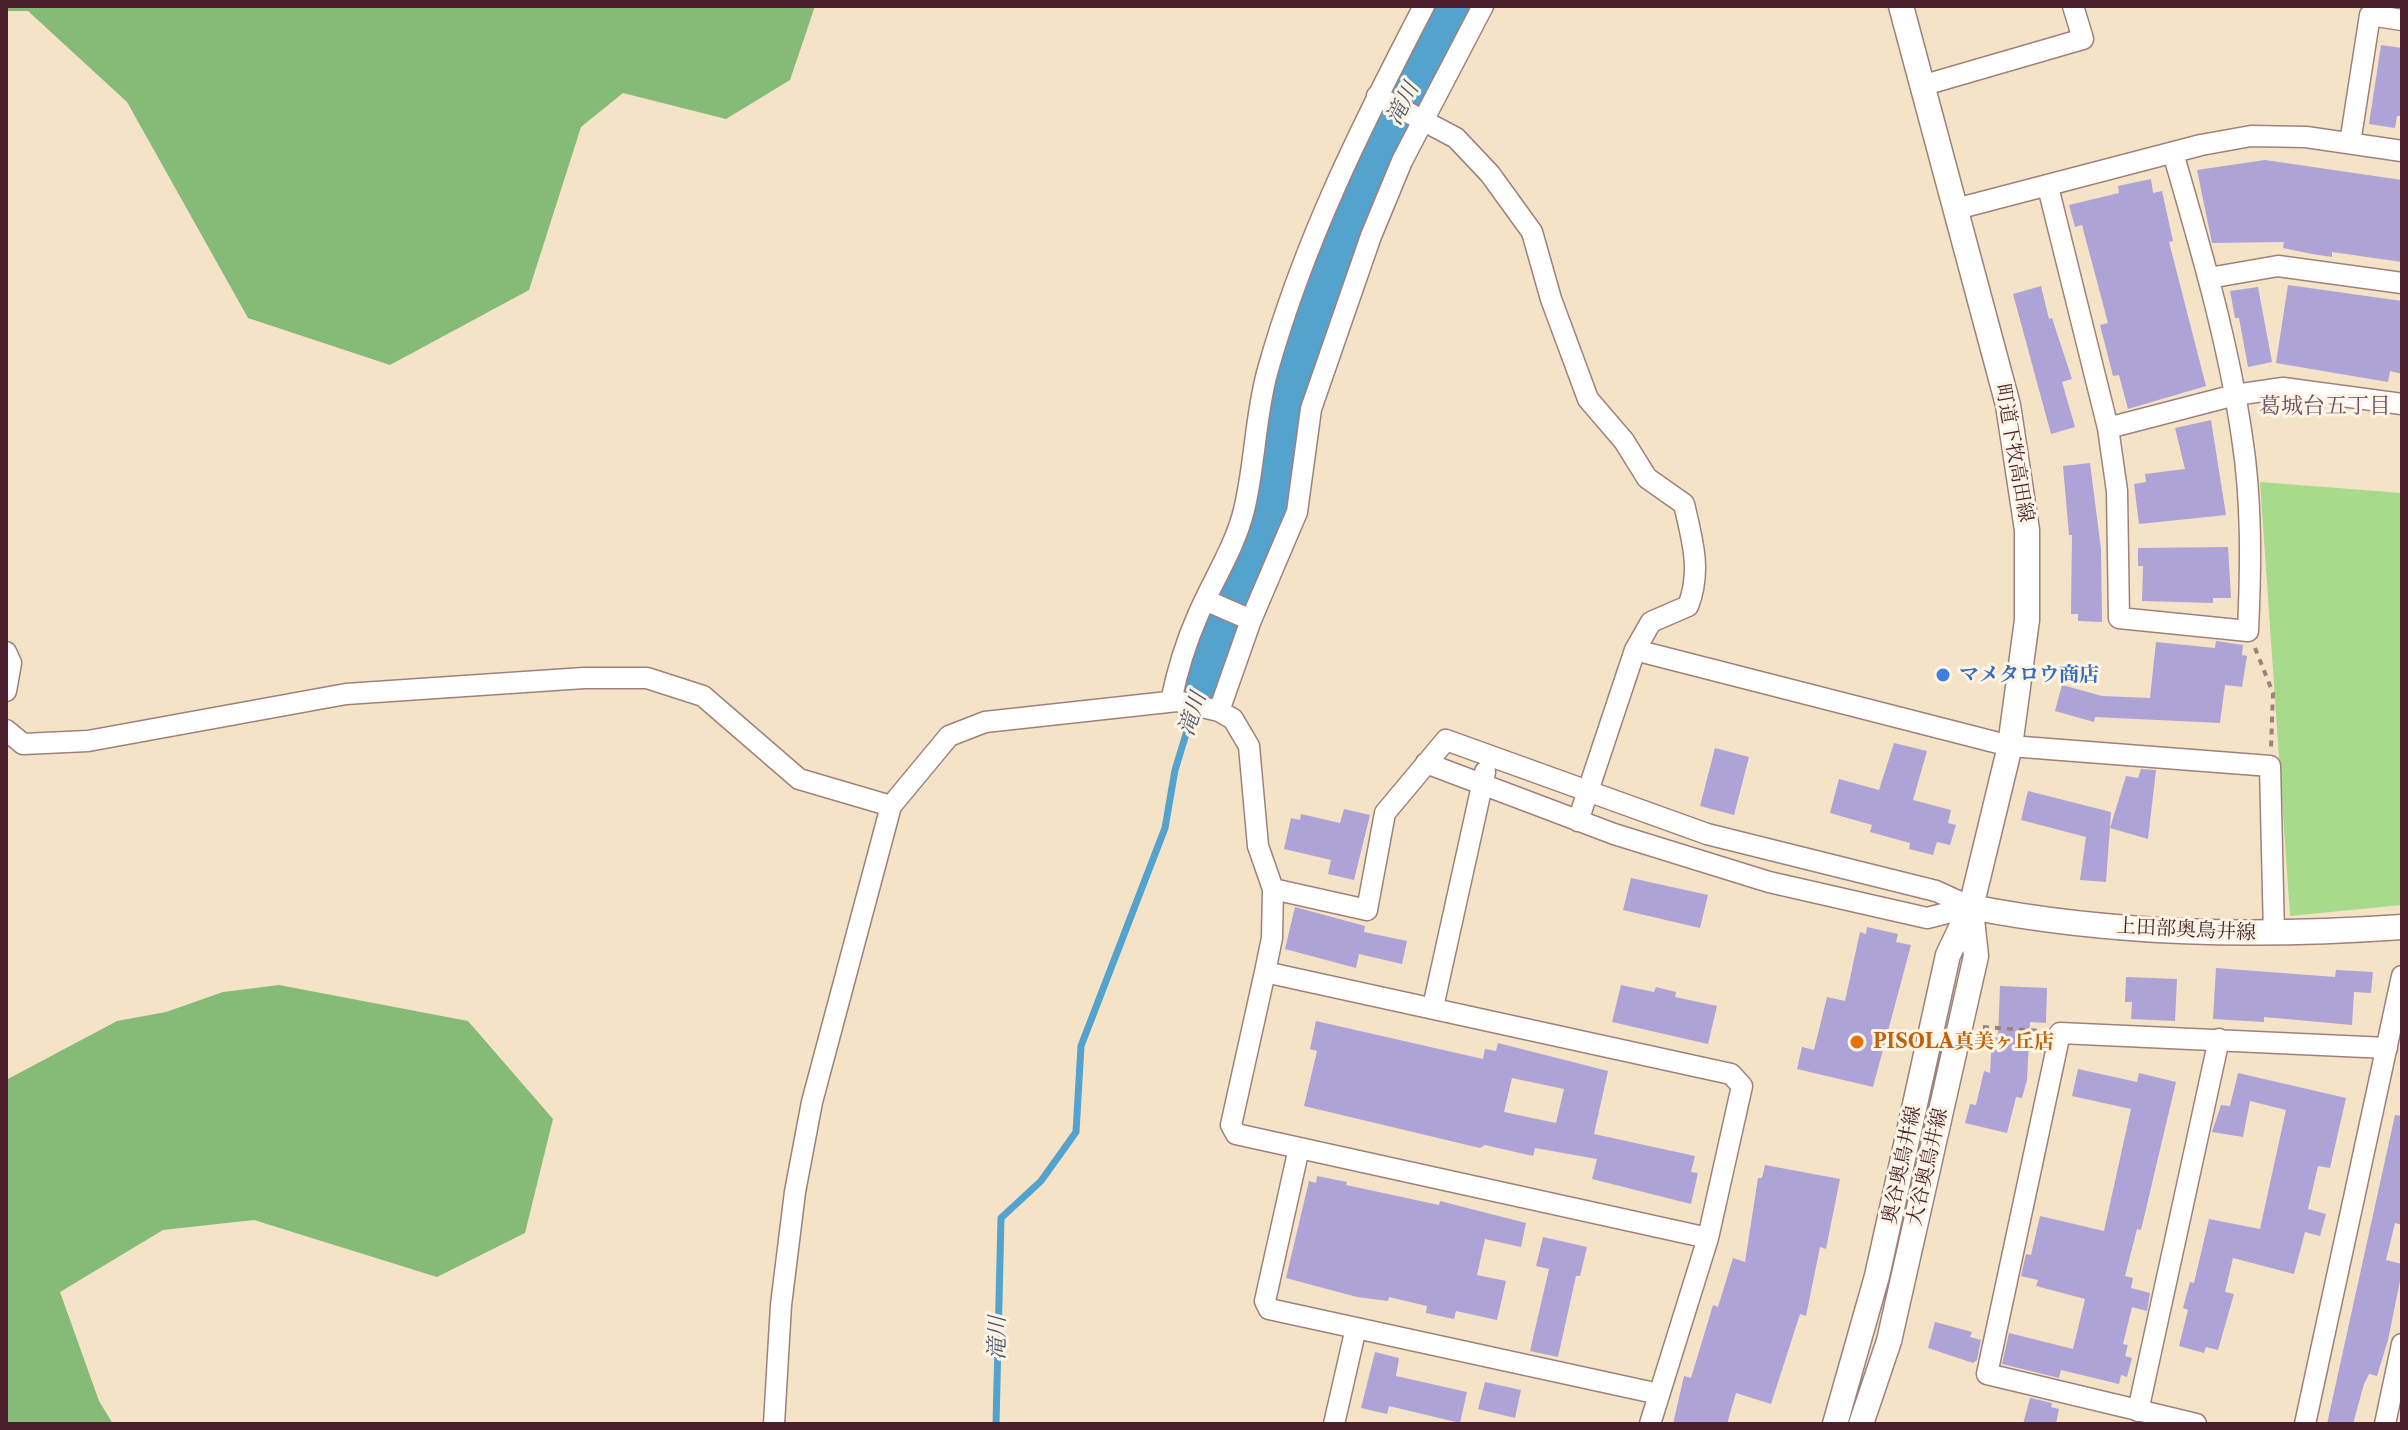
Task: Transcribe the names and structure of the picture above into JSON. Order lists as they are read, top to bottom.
{
  "streets": {
    "street": [
      "町道下牧高田線",
      "上田部奥鳥井線",
      "奥谷奥鳥井線",
      "大谷奥鳥井線"
    ]
  },
  "crossings": [
    ["町道下牧高田線", "上田部奥鳥井線"],
    ["町道下牧高田線", "奥谷奥鳥井線"],
    ["町道下牧高田線", "大谷奥鳥井線"],
    ["上田部奥鳥井線", "奥谷奥鳥井線"],
    ["上田部奥鳥井線", "大谷奥鳥井線"],
    ["奥谷奥鳥井線", "大谷奥鳥井線"]
  ],
  "districts": ["葛城台五丁目"],
  "water": ["滝川"],
  "places": ["マメタロウ商店", "PISOLA真美ヶ丘店"]
}
